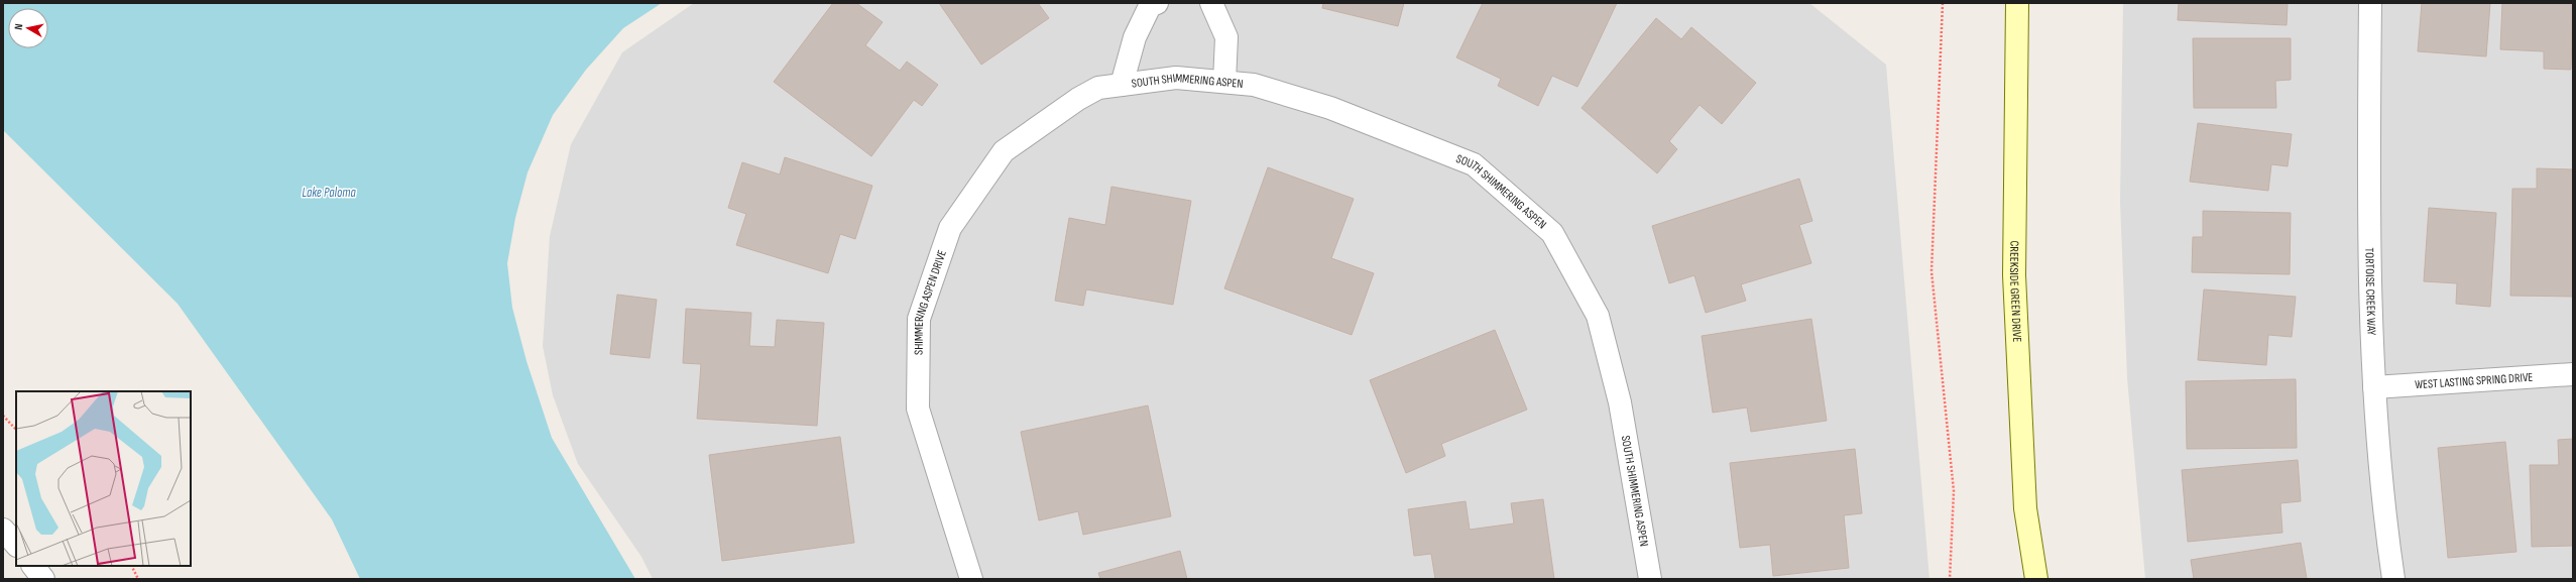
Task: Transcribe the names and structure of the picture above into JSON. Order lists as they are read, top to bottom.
{
  "streets": {
    "main road": ["CREEKSIDE GREEN DRIVE"],
    "street": [
      "SOUTH SHIMMERING ASPEN",
      "TORTOISE CREEK WAY",
      "SHIMMERING ASPEN DRIVE",
      "WEST LASTING SPRING DRIVE"
    ]
  },
  "crossings": [
    ["SOUTH SHIMMERING ASPEN", "SHIMMERING ASPEN DRIVE"],
    ["TORTOISE CREEK WAY", "WEST LASTING SPRING DRIVE"]
  ],
  "water": ["Lake Paloma"],
  "north": "left"
}
